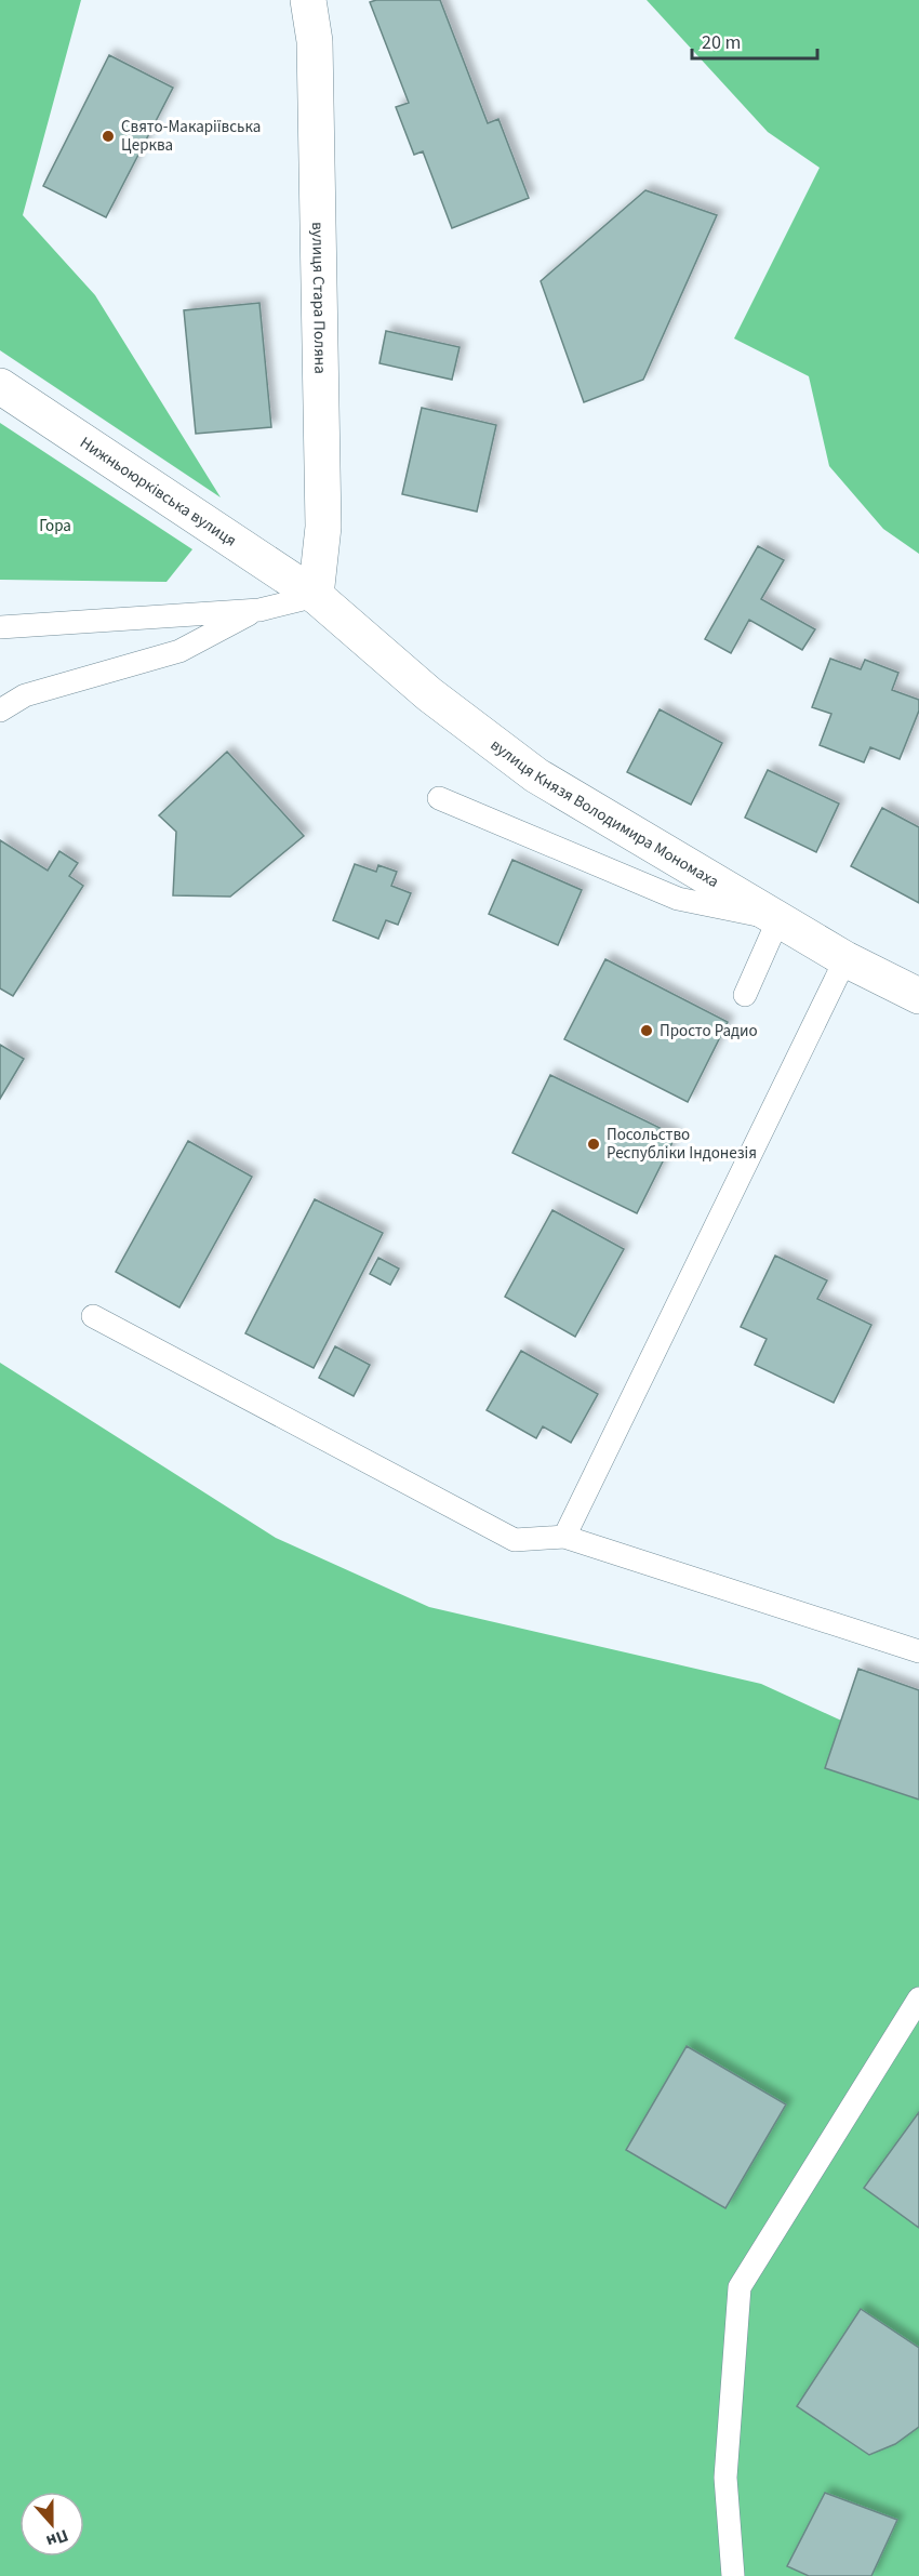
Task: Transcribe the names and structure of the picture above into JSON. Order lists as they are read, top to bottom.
{
  "streets": {
    "street": ["вулиця Стара Поляна", "Нижньоюрківська вулиця", "вулиця Князя Володимира Мономаха"]
  },
  "crossings": [
    ["вулиця Стара Поляна", "Нижньоюрківська вулиця"],
    ["вулиця Стара Поляна", "вулиця Князя Володимира Мономаха"],
    ["Нижньоюрківська вулиця", "вулиця Князя Володимира Мономаха"]
  ],
  "parks": ["Гора"],
  "places": ["Свято-Макаріївська Церква", "Просто Радио", "Посольство Республіки Індонезія"],
  "scale_bar": "20 m",
  "north": "bottom"
}
